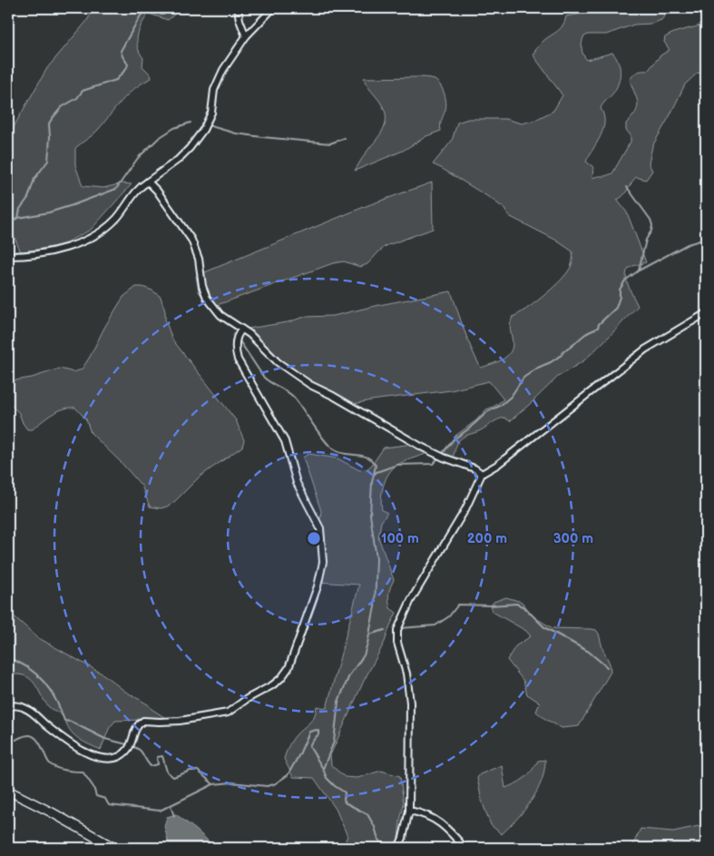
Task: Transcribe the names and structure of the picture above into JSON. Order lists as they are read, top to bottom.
{
  "rings": ["100 m", "200 m", "300 m"]
}
